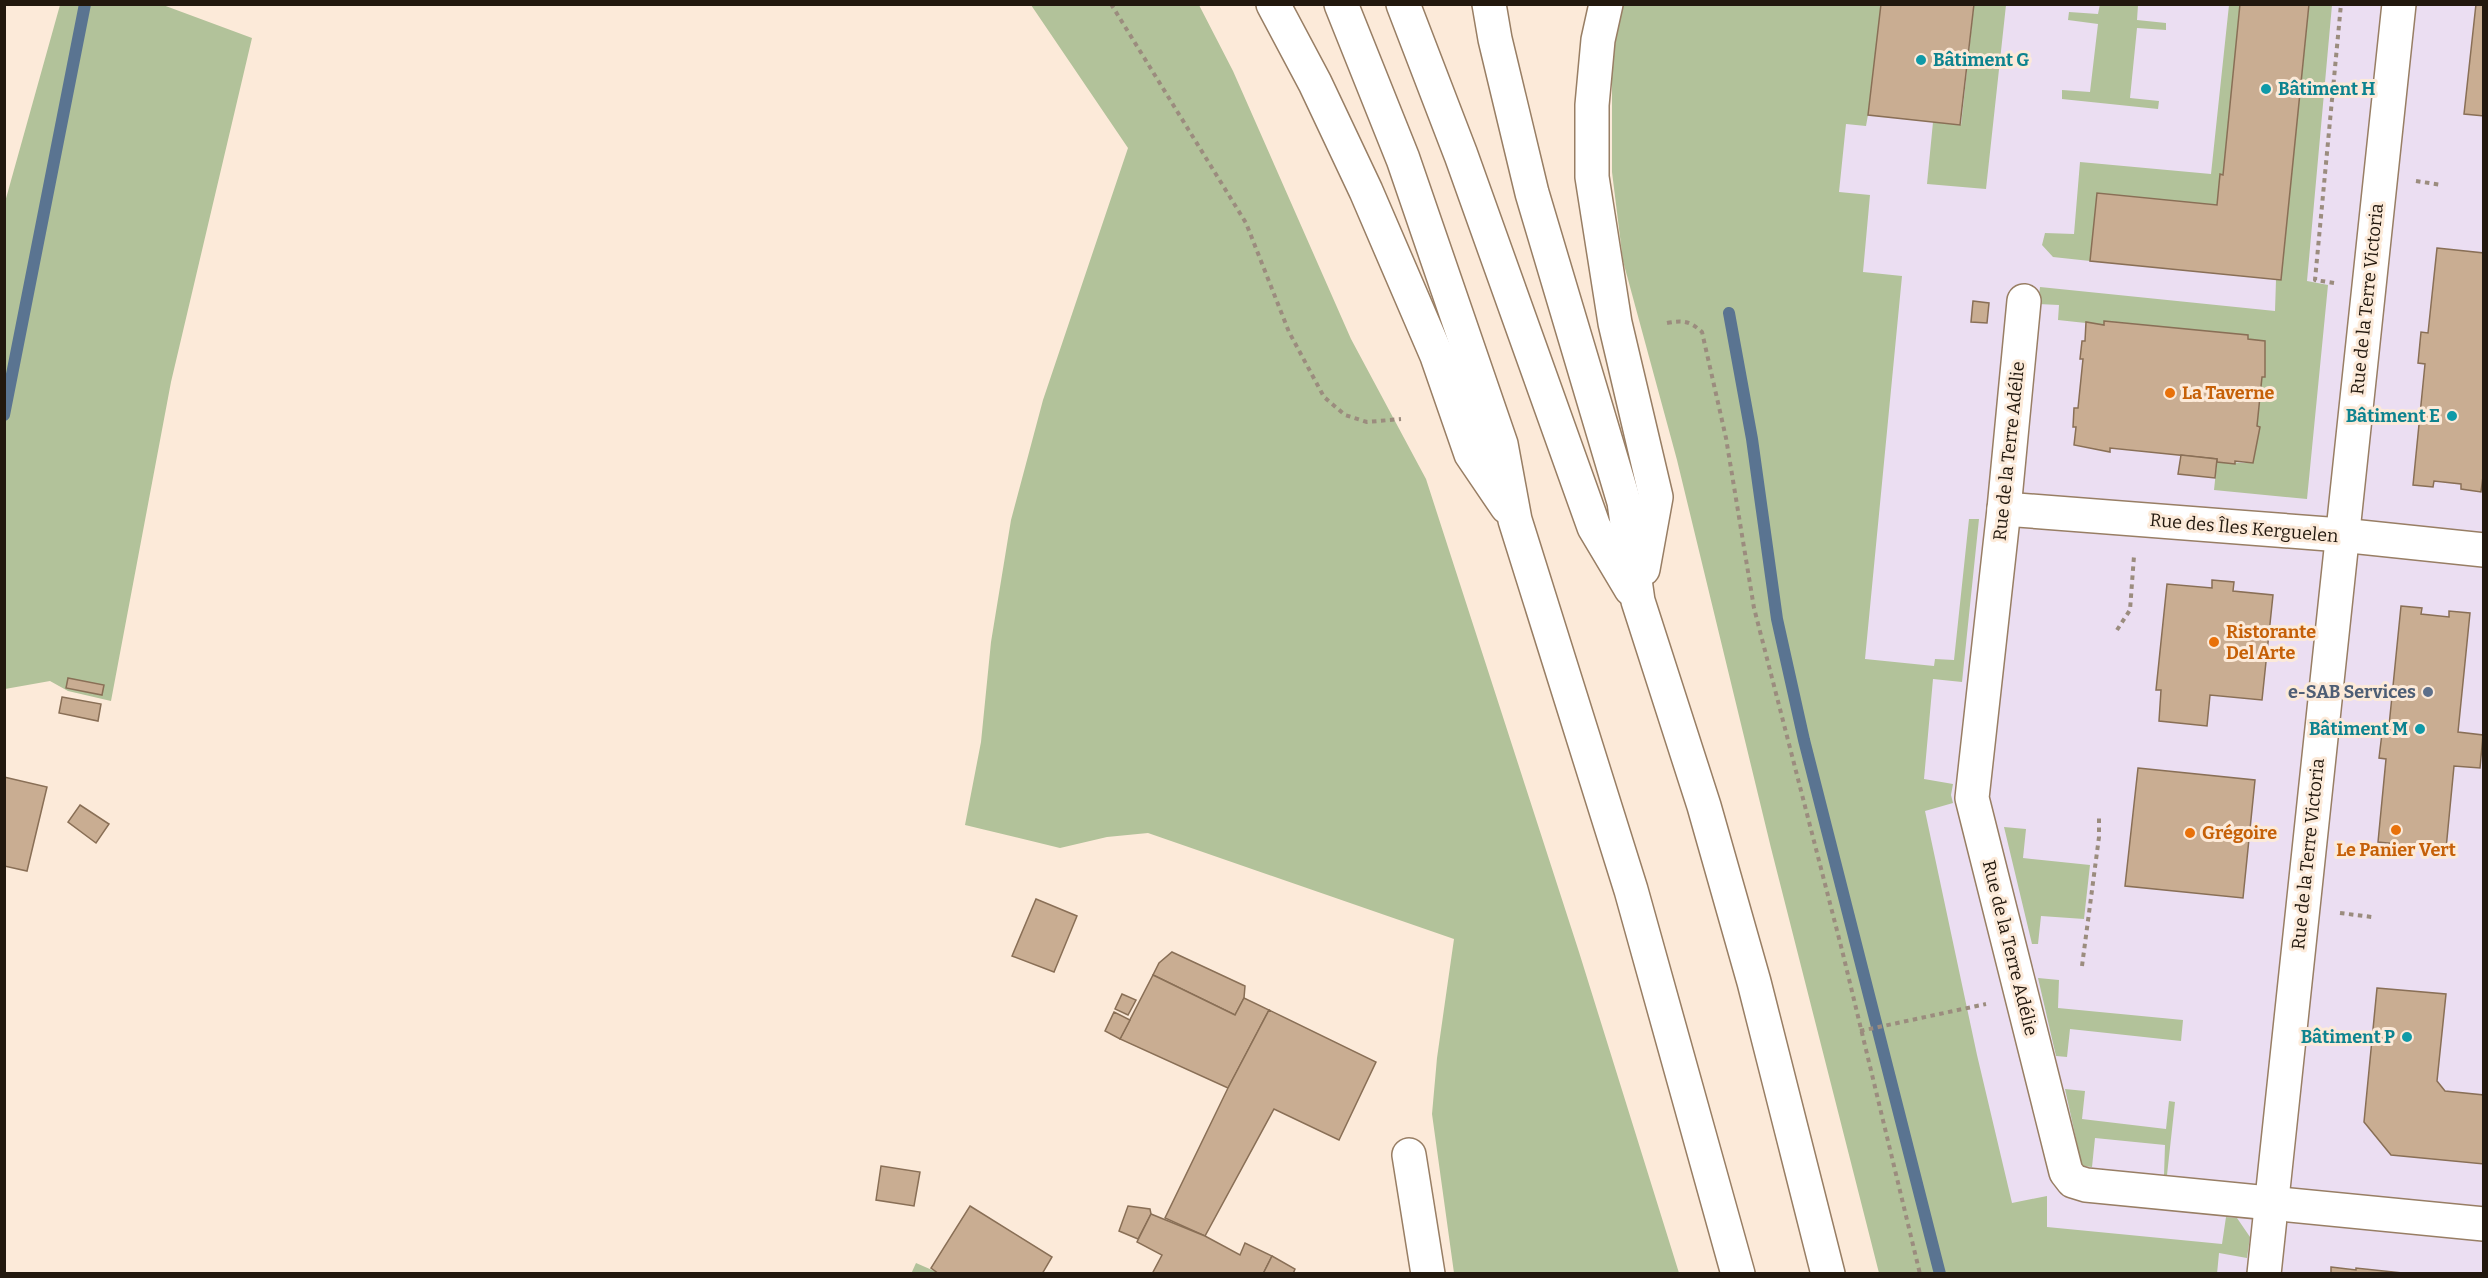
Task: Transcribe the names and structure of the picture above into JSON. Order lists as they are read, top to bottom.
{
  "streets": {
    "main road": ["Rue de la Terre Victoria", "Rue de la Terre Adélie", "Rue des Îles Kerguelen"]
  },
  "crossings": [
    ["Rue de la Terre Victoria", "Rue de la Terre Adélie"],
    ["Rue de la Terre Victoria", "Rue des Îles Kerguelen"],
    ["Rue de la Terre Adélie", "Rue des Îles Kerguelen"]
  ],
  "places": [
    "Bâtiment G",
    "Bâtiment H",
    "La Taverne",
    "Bâtiment E",
    "Ristorante Del Arte",
    "e-SAB Services",
    "Bâtiment M",
    "Le Panier Vert",
    "Grégoire",
    "Bâtiment P"
  ]
}
